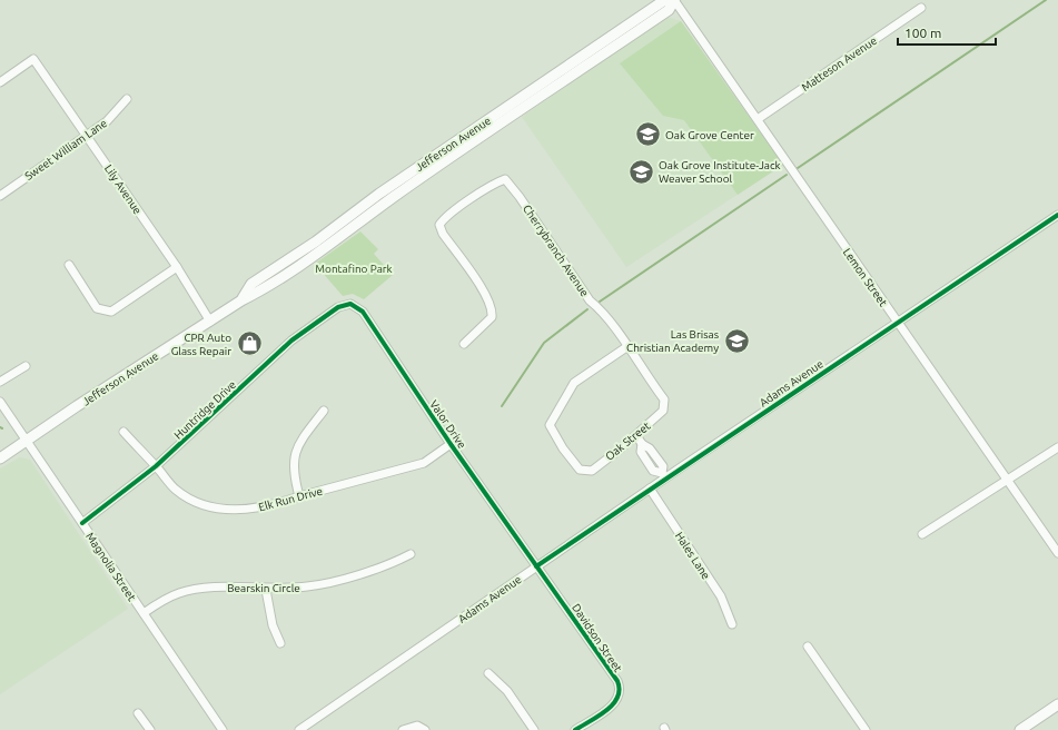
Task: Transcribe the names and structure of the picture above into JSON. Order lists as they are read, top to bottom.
{
  "streets": {
    "main road": ["Jefferson Avenue"],
    "street": [
      "Matteson Avenue",
      "Sweet William Lane",
      "Lily Avenue",
      "Cherrybranch Avenue",
      "Lemon Street",
      "Adams Avenue",
      "Huntridge Drive",
      "Valor Drive",
      "Oak Street",
      "Elk Run Drive",
      "Hales Lane",
      "Magnolia Street",
      "Bearskin Circle",
      "Davidson Street"
    ]
  },
  "crossings": [
    ["Matteson Avenue", "Lemon Street"],
    ["Jefferson Avenue", "Lily Avenue"],
    ["Jefferson Avenue", "Lemon Street"],
    ["Jefferson Avenue", "Magnolia Street"],
    ["Sweet William Lane", "Lily Avenue"],
    ["Cherrybranch Avenue", "Oak Street"],
    ["Lemon Street", "Adams Avenue"],
    ["Adams Avenue", "Valor Drive"],
    ["Adams Avenue", "Hales Lane"],
    ["Adams Avenue", "Davidson Street"],
    ["Huntridge Drive", "Valor Drive"],
    ["Huntridge Drive", "Elk Run Drive"],
    ["Huntridge Drive", "Magnolia Street"],
    ["Valor Drive", "Elk Run Drive"],
    ["Valor Drive", "Davidson Street"],
    ["Magnolia Street", "Bearskin Circle"]
  ],
  "parks": ["Montafino Park"],
  "places": {
    "school or university": ["Oak Grove Center", "Oak Grove Institute-Jack Weaver School", "Las Brisas Christian Academy"],
    "shop": ["CPR Auto Glass Repair"]
  },
  "scale_bar": "100 m"
}
